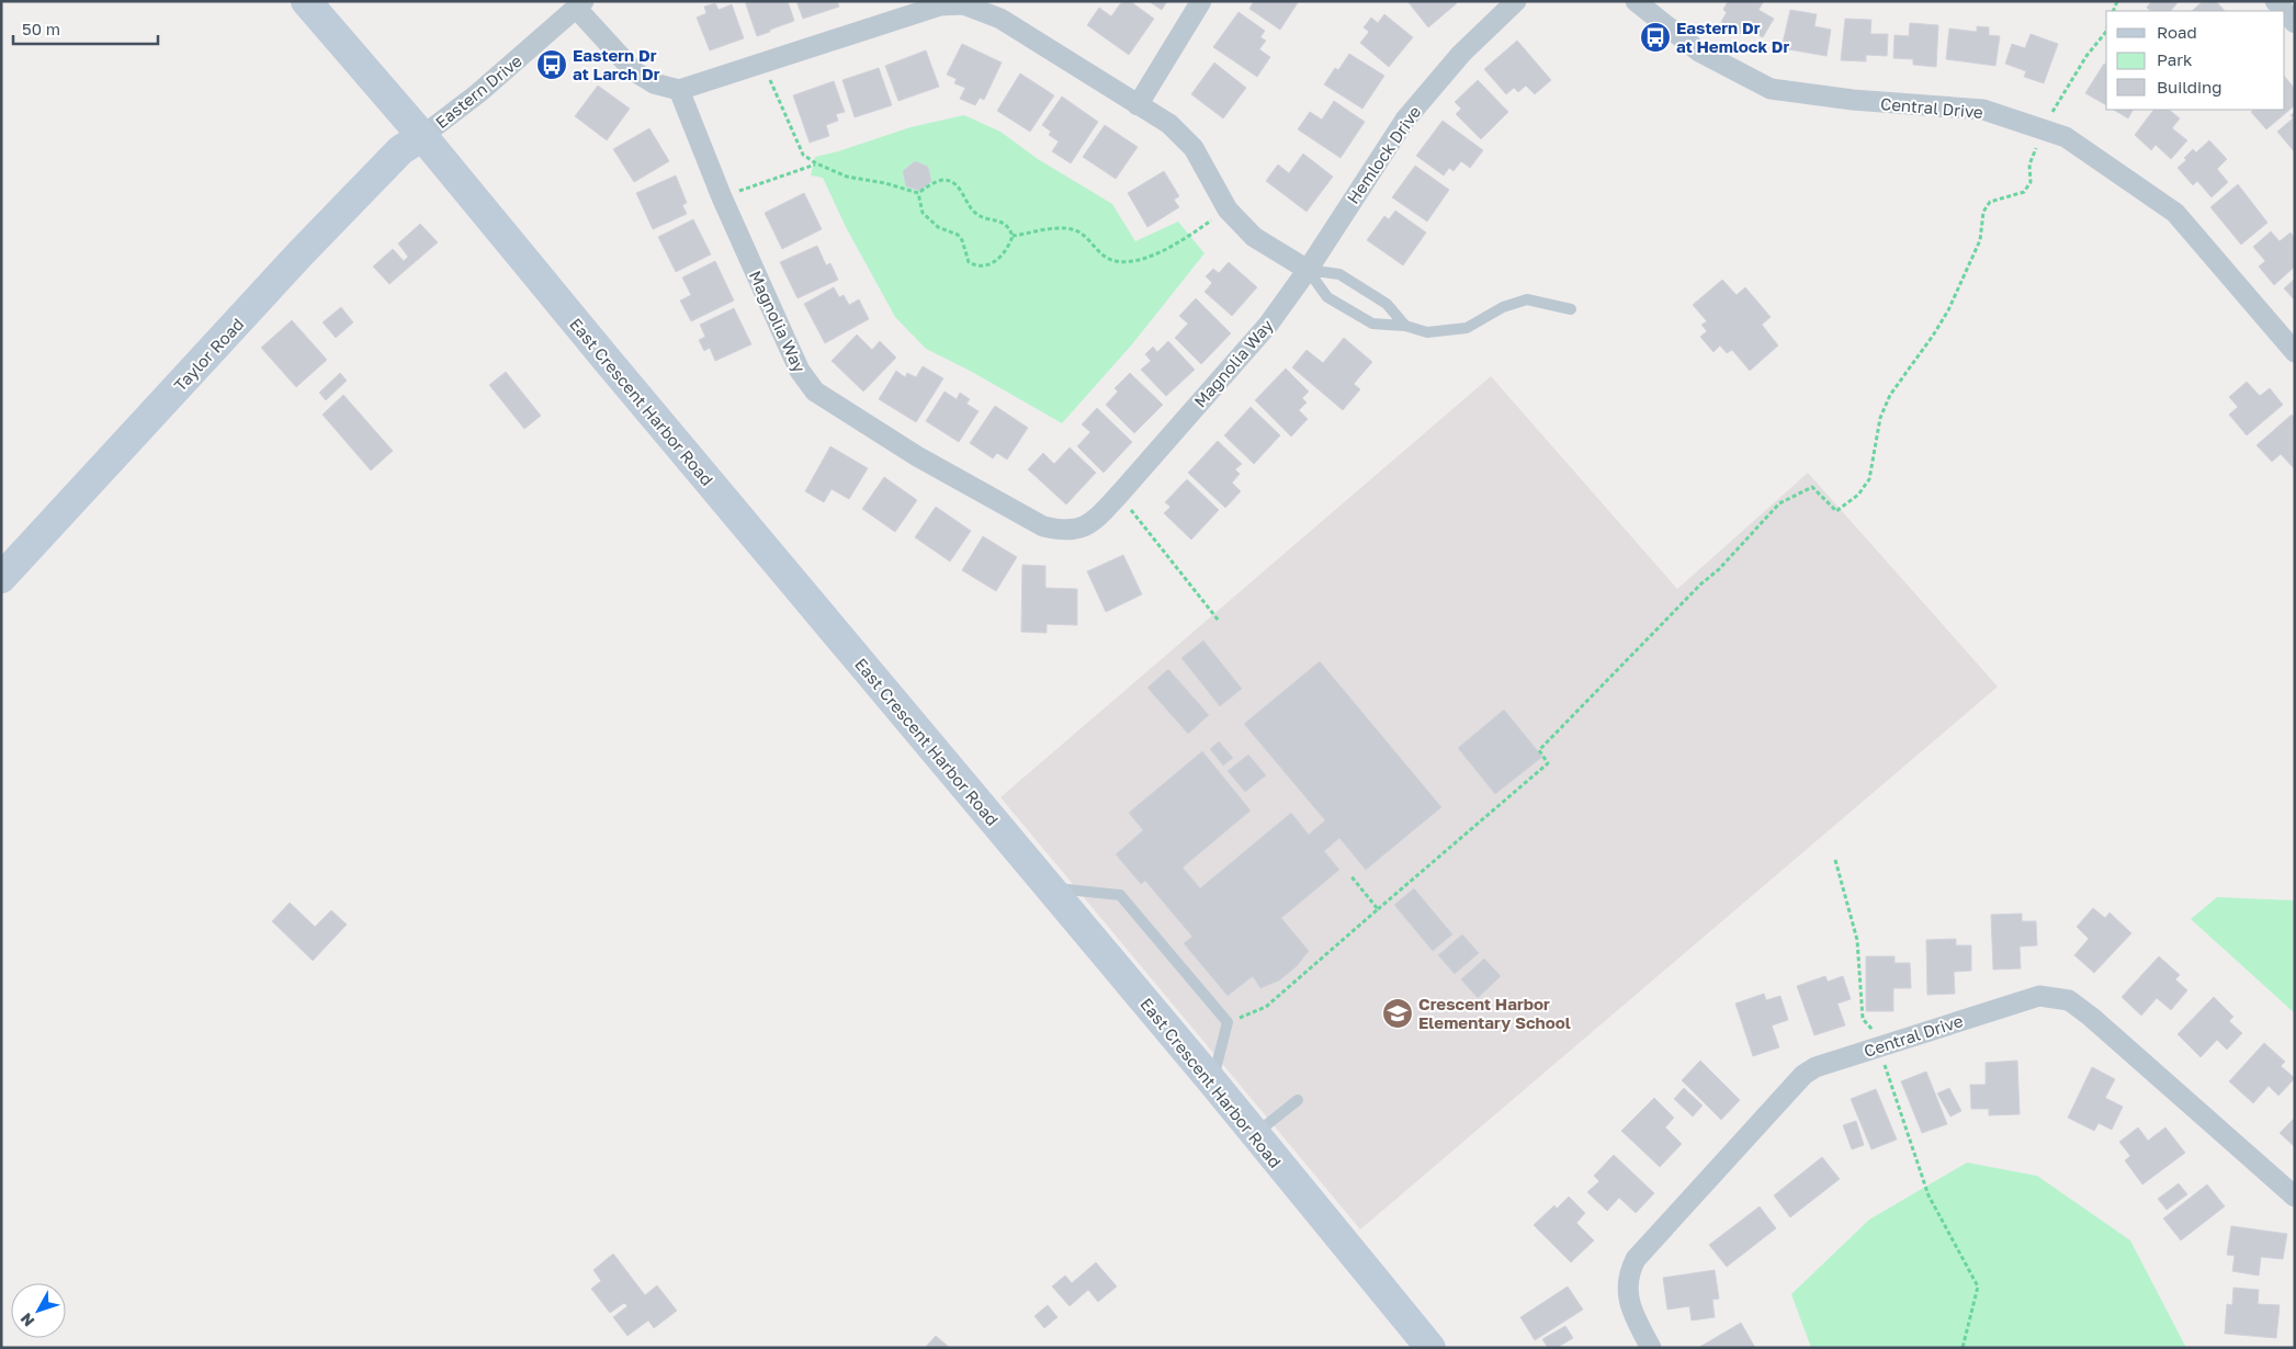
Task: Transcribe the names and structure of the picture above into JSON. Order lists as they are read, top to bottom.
{
  "streets": {
    "street": [
      "Eastern Drive",
      "Central Drive",
      "Hemlock Drive",
      "Magnolia Way",
      "Taylor Road",
      "East Crescent Harbor Road"
    ]
  },
  "crossings": [
    ["Eastern Drive", "Taylor Road"],
    ["Eastern Drive", "East Crescent Harbor Road"],
    ["Hemlock Drive", "Magnolia Way"],
    ["Taylor Road", "East Crescent Harbor Road"]
  ],
  "places": {
    "bus stop": ["Eastern Dr at Hemlock Dr", "Eastern Dr at Larch Dr"],
    "school or university": ["Crescent Harbor Elementary School"]
  },
  "legend": ["Road", "Park", "Building"],
  "scale_bar": "50 m",
  "north": "bottom left"
}
